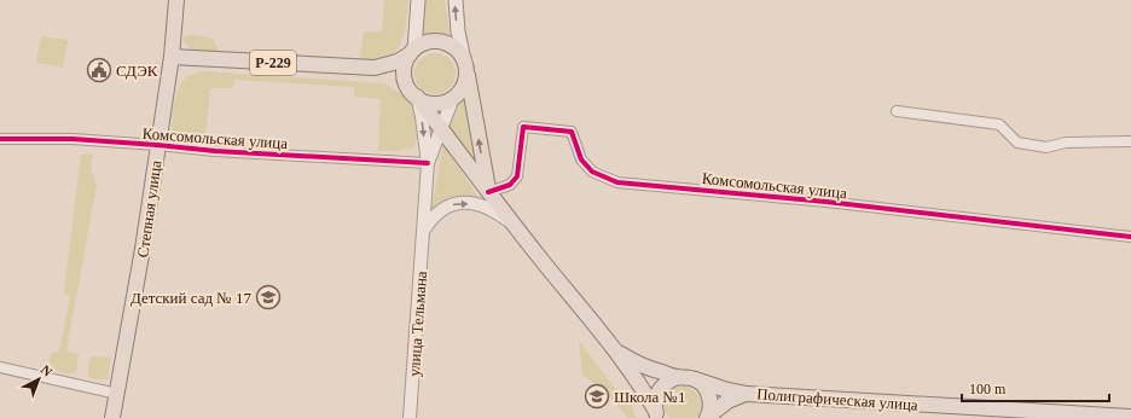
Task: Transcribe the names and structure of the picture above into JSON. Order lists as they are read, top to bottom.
{
  "streets": {
    "main road": [
      "Р-229",
      "Степная улица",
      "улица Тельмана",
      "Полиграфическая улица"
    ],
    "street": ["Комсомольская улица"]
  },
  "crossings": [
    ["Р-229", "Степная улица"],
    ["Р-229", "улица Тельмана"],
    ["Р-229", "Полиграфическая улица"],
    ["Комсомольская улица", "Степная улица"],
    ["Комсомольская улица", "улица Тельмана"],
    ["Комсомольская улица", "Полиграфическая улица"],
    ["улица Тельмана", "Полиграфическая улица"]
  ],
  "places": {
    "public building": ["СДЭК"],
    "school or university": ["Детский сад № 17", "Школа №1"]
  },
  "scale_bar": "100 m",
  "north": "top right"
}
